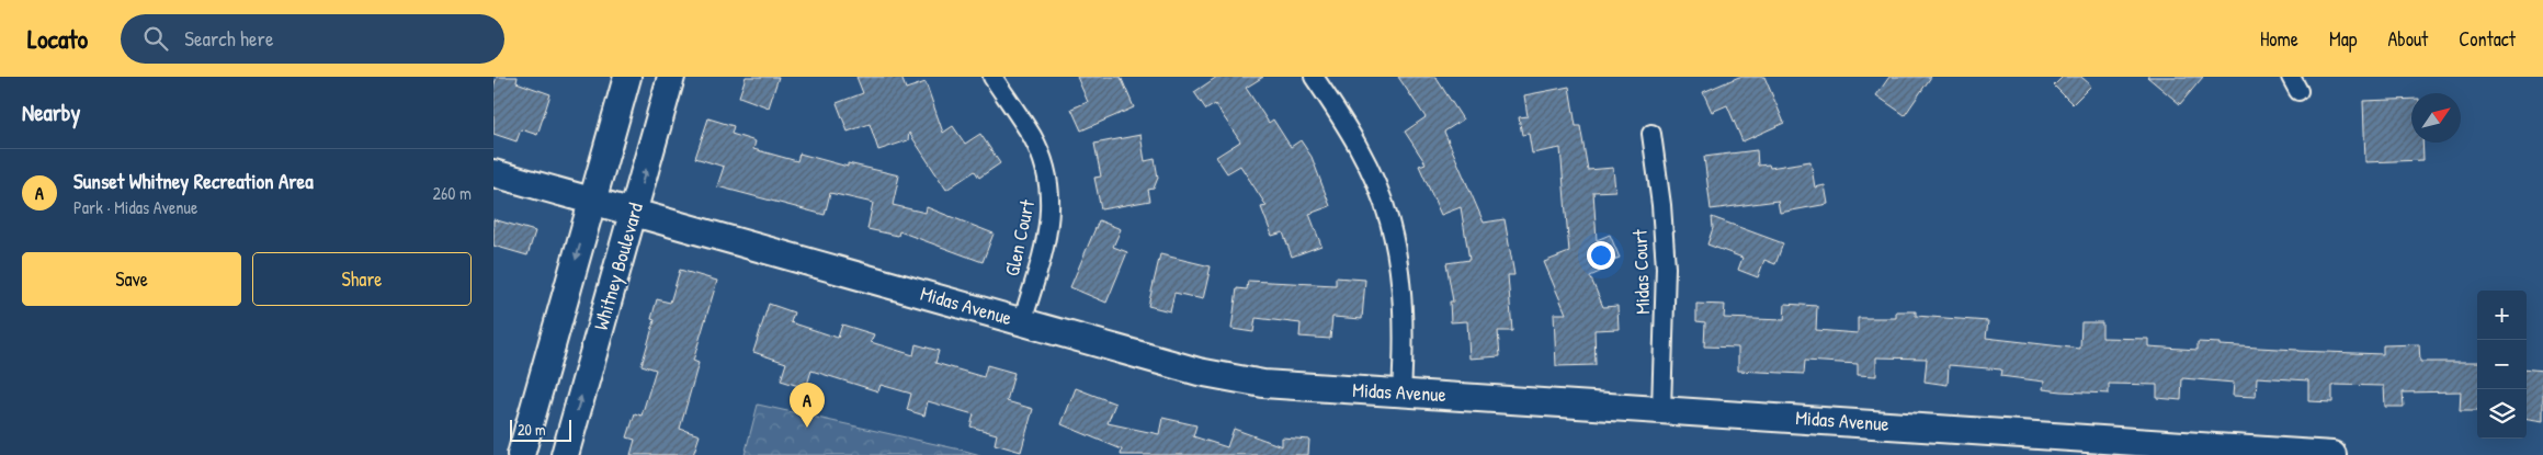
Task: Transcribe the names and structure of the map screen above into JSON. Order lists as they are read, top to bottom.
{
  "streets": {
    "street": [
      "Glen Court",
      "Whitney Boulevard",
      "Midas Court",
      "Midas Avenue"
    ]
  },
  "crossings": [
    ["Glen Court", "Midas Avenue"],
    ["Whitney Boulevard", "Midas Avenue"],
    ["Midas Court", "Midas Avenue"]
  ],
  "scale_bar": "20 m",
  "north": "top right",
  "page": {
    "header": "Locato",
    "search": "Search here",
    "nav": [
      "Home",
      "Map",
      "About",
      "Contact"
    ],
    "heading": "Nearby",
    "list": [
      {
        "mark": "A",
        "name": "Sunset Whitney Recreation Area",
        "note": "Park · Midas Avenue",
        "value": "260 m"
      }
    ],
    "buttons": ["Save", "Share"],
    "map_buttons": ["+", "−"],
    "pins": "A",
    "scale": "20 m"
  }
}
